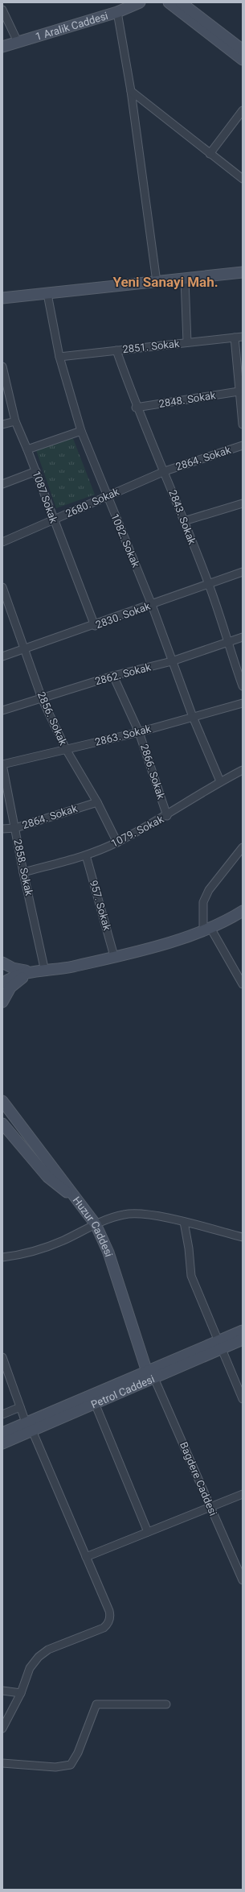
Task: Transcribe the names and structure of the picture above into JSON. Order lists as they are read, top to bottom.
{
  "streets": {
    "main road": ["1 Aralik Caddesi", "Huzur Caddesi", "Petrol Caddesi"],
    "street": [
      "2851. Sokak",
      "2848. Sokak",
      "2864. Sokak",
      "1087 Sokak",
      "2680. Sokak",
      "2843. Sokak",
      "1082. Sokak",
      "2830. Sokak",
      "2862. Sokak",
      "2856. Sokak",
      "2863. Sokak",
      "2866. Sokak",
      "1079. Sokak",
      "2858. Sokak",
      "957. Sokak",
      "Bagdere Caddesi"
    ]
  },
  "crossings": [
    ["2851. Sokak", "2843. Sokak"],
    ["2851. Sokak", "1082. Sokak"],
    ["2848. Sokak", "2843. Sokak"],
    ["2864. Sokak", "2680. Sokak"],
    ["2864. Sokak", "2843. Sokak"],
    ["2864. Sokak", "2856. Sokak"],
    ["2864. Sokak", "2858. Sokak"],
    ["1087 Sokak", "2680. Sokak"],
    ["1087 Sokak", "2830. Sokak"],
    ["2680. Sokak", "2843. Sokak"],
    ["2680. Sokak", "1082. Sokak"],
    ["2843. Sokak", "2830. Sokak"],
    ["2843. Sokak", "2862. Sokak"],
    ["1082. Sokak", "2830. Sokak"],
    ["1082. Sokak", "2862. Sokak"],
    ["1082. Sokak", "2863. Sokak"],
    ["1082. Sokak", "1079. Sokak"],
    ["2830. Sokak", "2856. Sokak"],
    ["2862. Sokak", "2856. Sokak"],
    ["2862. Sokak", "2866. Sokak"],
    ["2856. Sokak", "2863. Sokak"],
    ["2856. Sokak", "1079. Sokak"],
    ["2863. Sokak", "2866. Sokak"],
    ["2863. Sokak", "2858. Sokak"],
    ["2866. Sokak", "1079. Sokak"],
    ["1079. Sokak", "2858. Sokak"],
    ["1079. Sokak", "957. Sokak"],
    ["Huzur Caddesi", "Petrol Caddesi"],
    ["Huzur Caddesi", "Bagdere Caddesi"],
    ["Petrol Caddesi", "Bagdere Caddesi"]
  ],
  "districts": ["Yeni Sanayi Mah."]
}
